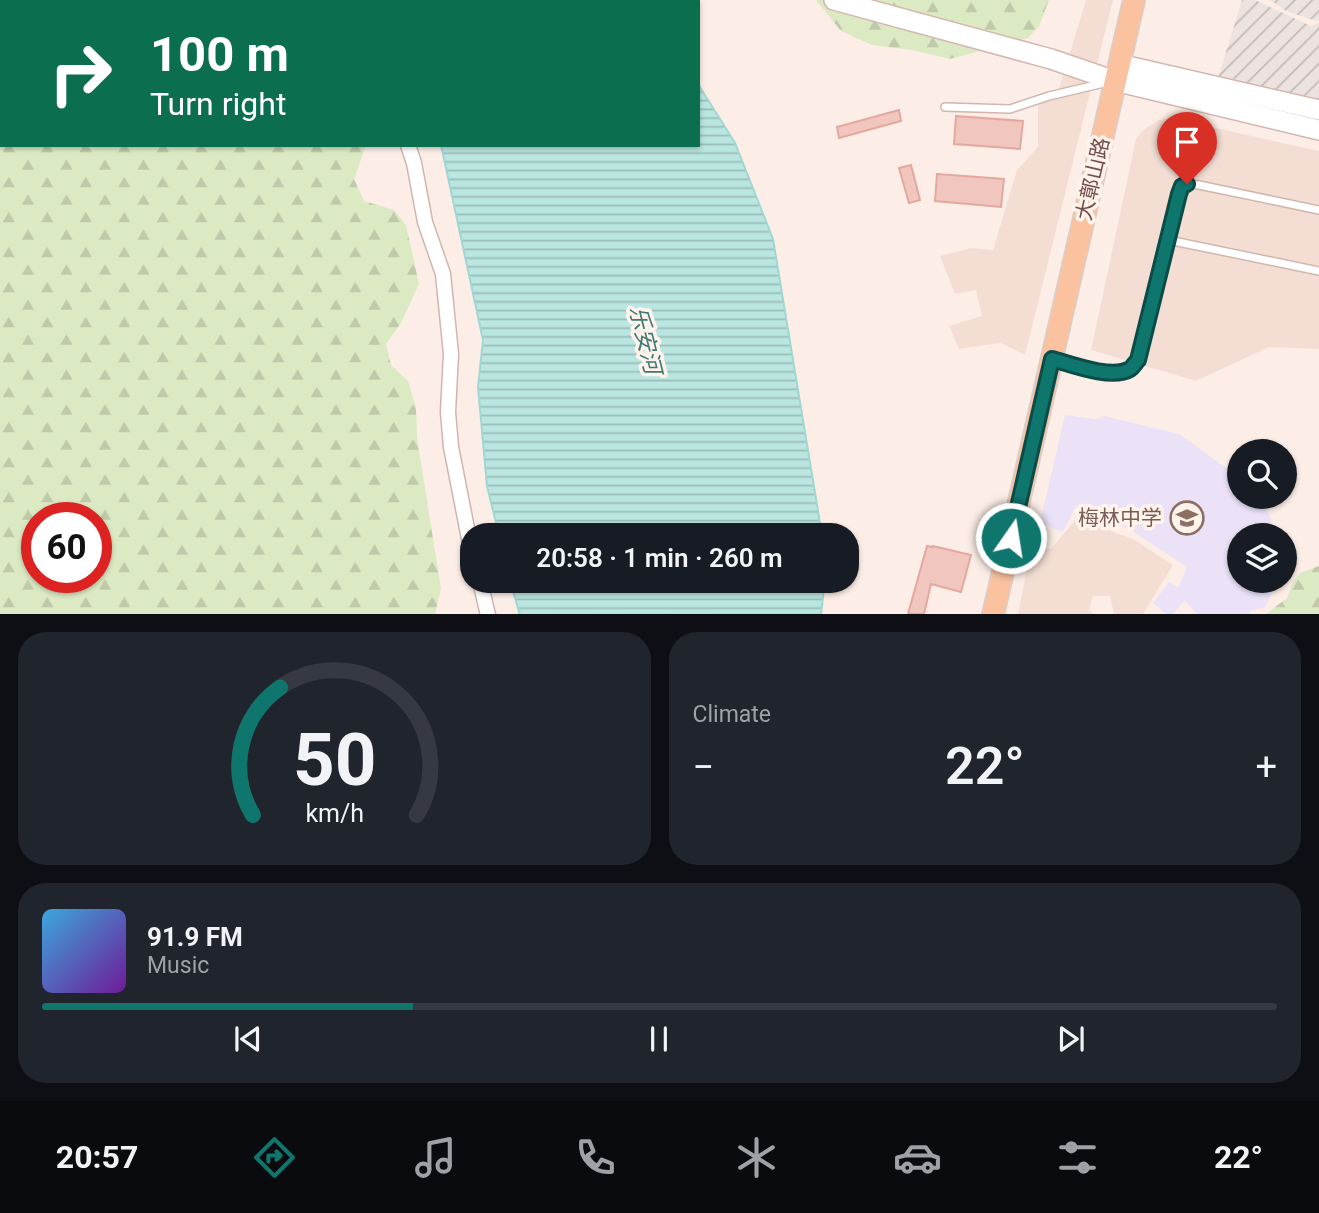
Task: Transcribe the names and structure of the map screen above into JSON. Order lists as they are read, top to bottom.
{
  "streets": {
    "main road": ["大鄣山路"]
  },
  "water": ["乐安河"],
  "places": {
    "school or university": ["梅林中学"]
  },
  "page": {
    "turn": ["100 m", "Turn right"],
    "limit": "60",
    "trip": "20:58 · 1 min · 260 m",
    "tile": "Climate",
    "heat": ["−", "22°", "+"],
    "song": ["91.9 FM", "Music"],
    "tabs": ["20:57", "22°"],
    "gauge": ["50", "km/h"]
  }
}
